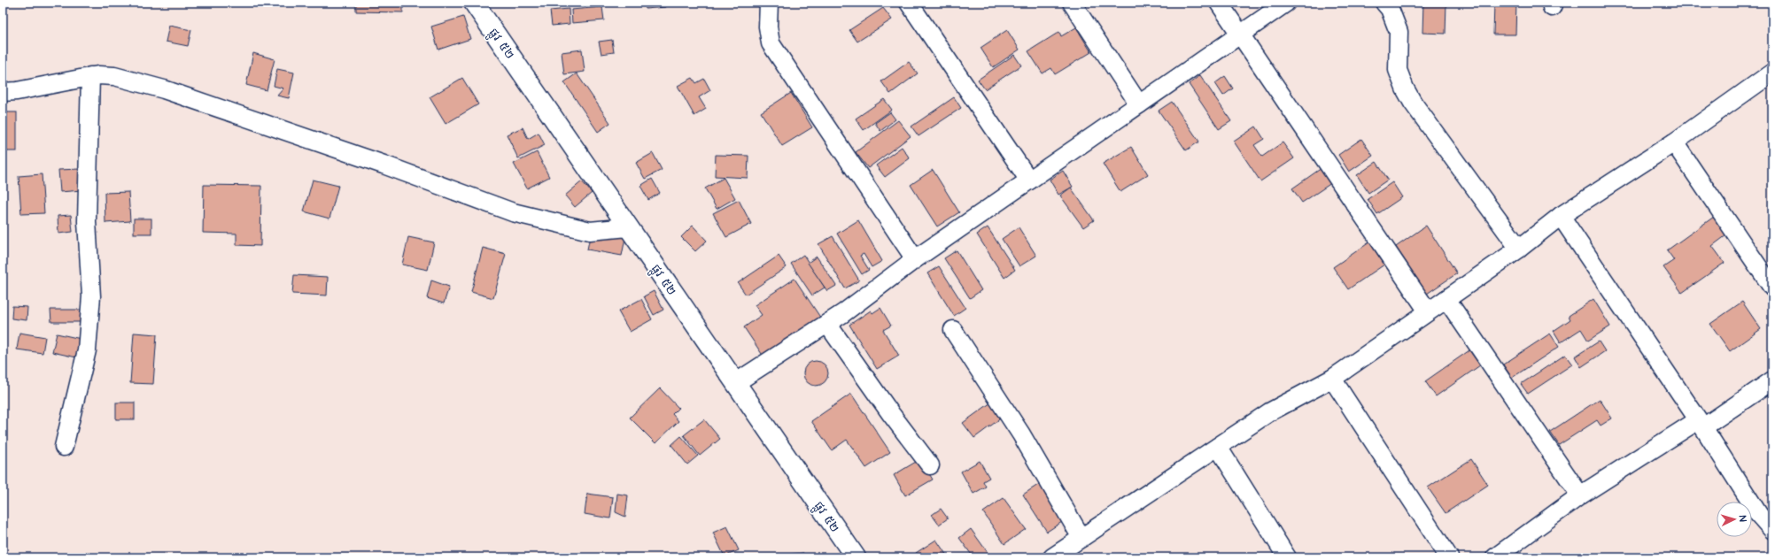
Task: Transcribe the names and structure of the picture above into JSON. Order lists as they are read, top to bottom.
{
  "streets": {
    "street": ["ផ្លូវ ៥២"]
  },
  "north": "right"
}
